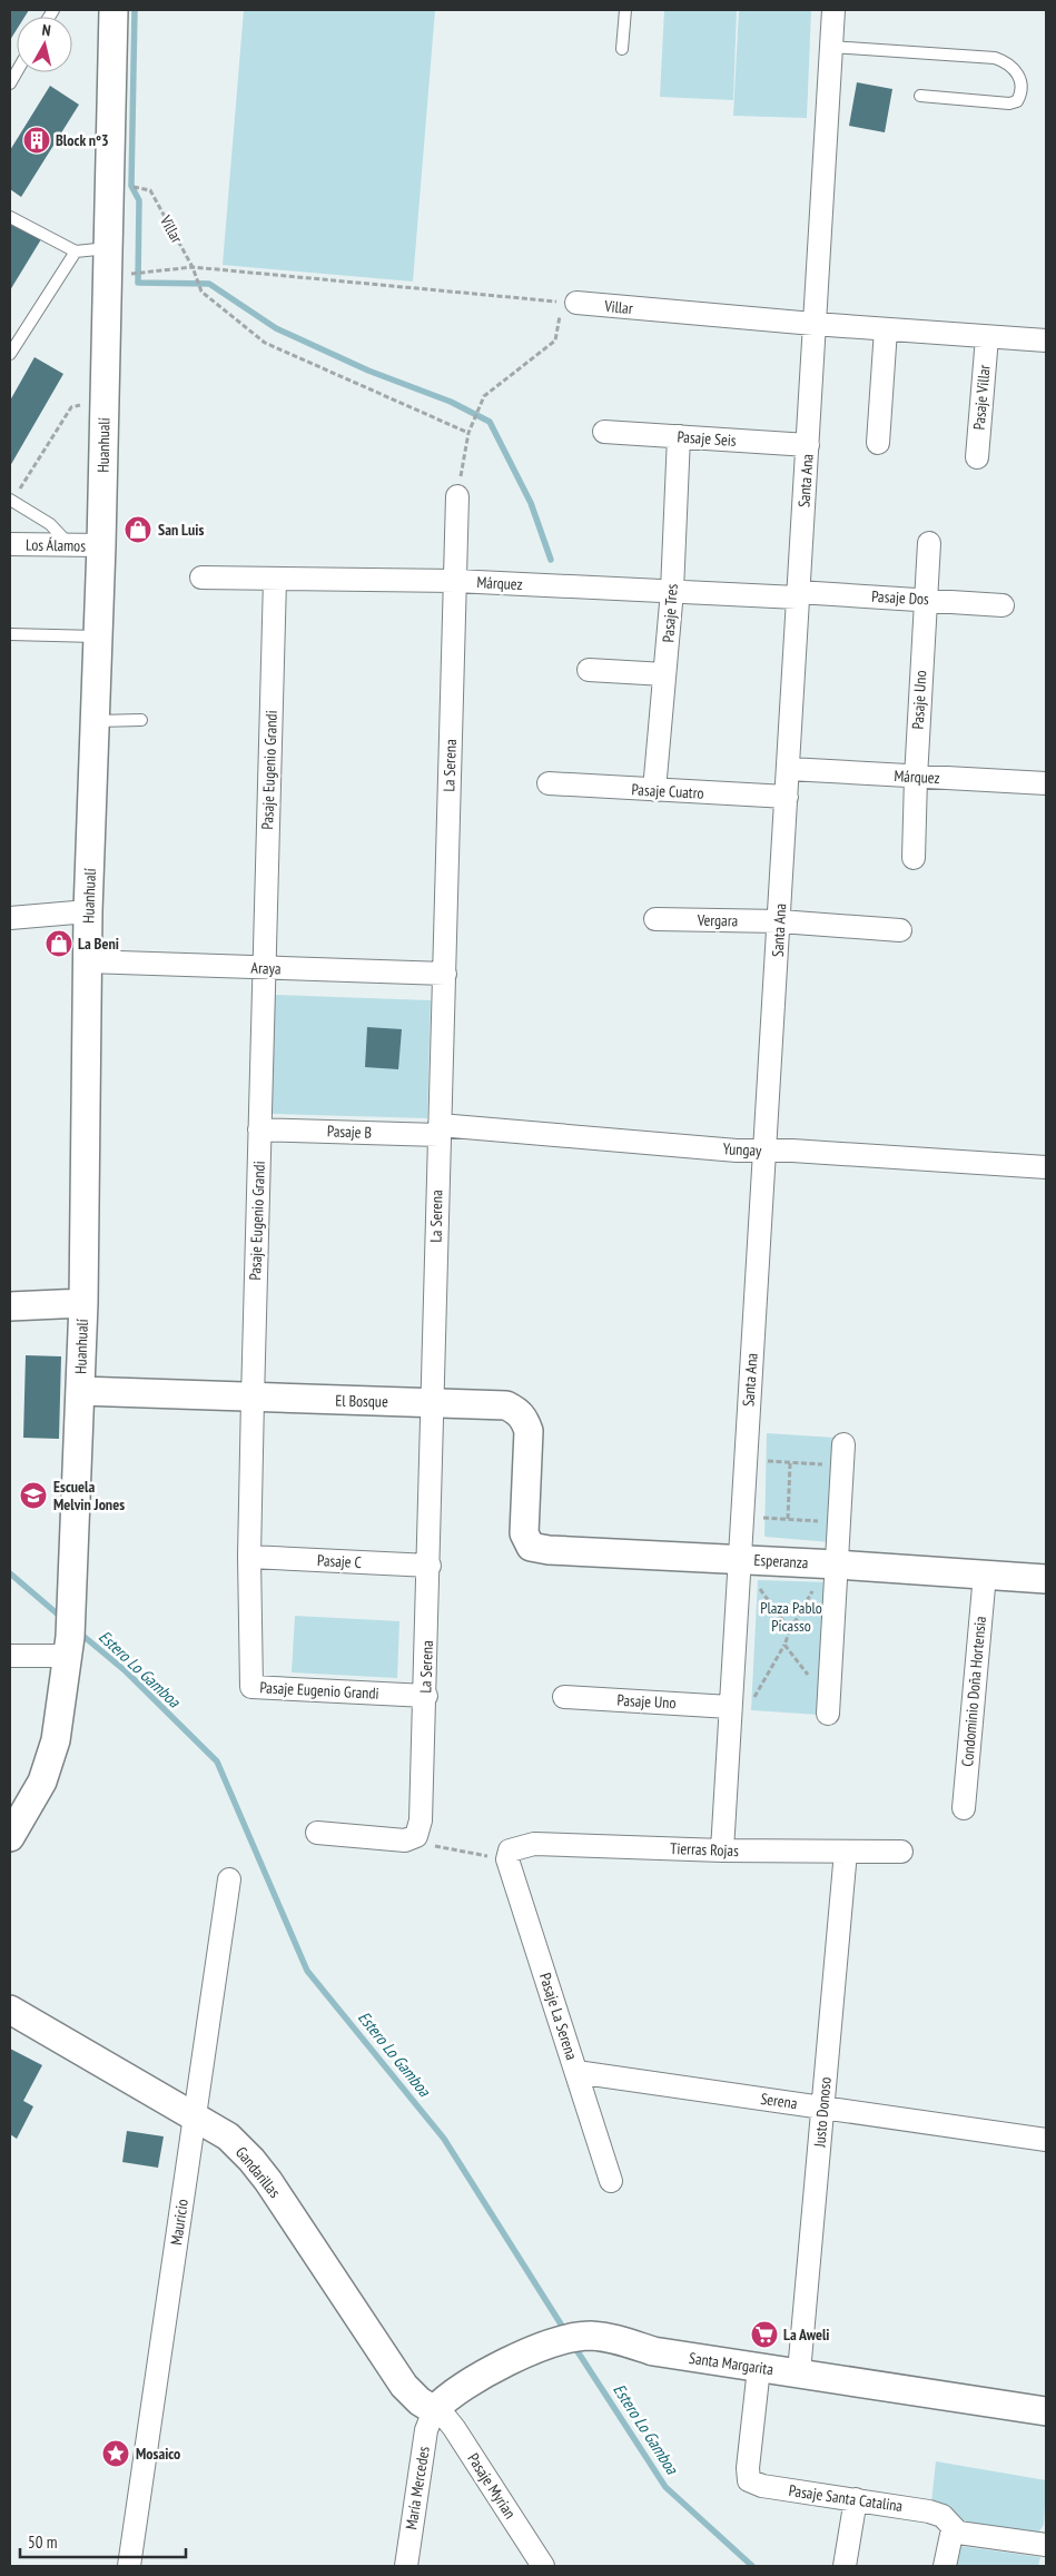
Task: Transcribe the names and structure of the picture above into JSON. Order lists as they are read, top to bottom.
{
  "streets": {
    "street": [
      "Villar",
      "Pasaje Villar",
      "Pasaje Seis",
      "Huanhualí",
      "Santa Ana",
      "Los Álamos",
      "Márquez",
      "Pasaje Dos",
      "Pasaje Tres",
      "Pasaje Uno",
      "La Serena",
      "Pasaje Eugenio Grandi",
      "Pasaje Cuatro",
      "Vergara",
      "Araya",
      "Pasaje B",
      "Yungay",
      "El Bosque",
      "Pasaje C",
      "Esperanza",
      "Condominio Doña Hortensia",
      "Tierras Rojas",
      "Pasaje La Serena",
      "Serena",
      "Justo Donoso",
      "Gandarillas",
      "Mauricio",
      "Santa Margarita",
      "Pasaje Myrian",
      "María Mercedes",
      "Pasaje Santa Catalina"
    ]
  },
  "crossings": [
    ["Villar", "Pasaje Villar"],
    ["Villar", "Santa Ana"],
    ["Pasaje Seis", "Santa Ana"],
    ["Pasaje Seis", "Pasaje Tres"],
    ["Huanhualí", "Los Álamos"],
    ["Huanhualí", "Araya"],
    ["Huanhualí", "El Bosque"],
    ["Santa Ana", "Márquez"],
    ["Santa Ana", "Pasaje Dos"],
    ["Santa Ana", "Pasaje Uno"],
    ["Santa Ana", "Pasaje Cuatro"],
    ["Santa Ana", "Vergara"],
    ["Santa Ana", "Yungay"],
    ["Santa Ana", "Esperanza"],
    ["Santa Ana", "Tierras Rojas"],
    ["Márquez", "Pasaje Dos"],
    ["Márquez", "Pasaje Tres"],
    ["Márquez", "Pasaje Uno"],
    ["Márquez", "La Serena"],
    ["Márquez", "Pasaje Eugenio Grandi"],
    ["Pasaje Dos", "Pasaje Uno"],
    ["Pasaje Tres", "Pasaje Cuatro"],
    ["La Serena", "Pasaje Eugenio Grandi"],
    ["La Serena", "Araya"],
    ["La Serena", "Pasaje B"],
    ["La Serena", "Yungay"],
    ["La Serena", "El Bosque"],
    ["La Serena", "Pasaje C"],
    ["Pasaje Eugenio Grandi", "Araya"],
    ["Pasaje Eugenio Grandi", "Pasaje B"],
    ["Pasaje Eugenio Grandi", "El Bosque"],
    ["Pasaje Eugenio Grandi", "Pasaje C"],
    ["Pasaje B", "Yungay"],
    ["El Bosque", "Esperanza"],
    ["Esperanza", "Condominio Doña Hortensia"],
    ["Tierras Rojas", "Pasaje La Serena"],
    ["Tierras Rojas", "Justo Donoso"],
    ["Pasaje La Serena", "Serena"],
    ["Serena", "Justo Donoso"],
    ["Justo Donoso", "Santa Margarita"],
    ["Gandarillas", "Mauricio"],
    ["Gandarillas", "Santa Margarita"],
    ["Gandarillas", "Pasaje Myrian"],
    ["Gandarillas", "María Mercedes"],
    ["Santa Margarita", "Pasaje Myrian"],
    ["Santa Margarita", "María Mercedes"],
    ["Santa Margarita", "Pasaje Santa Catalina"],
    ["Pasaje Myrian", "María Mercedes"]
  ],
  "water": ["Estero Lo Gamboa"],
  "parks": ["Plaza Pablo Picasso"],
  "places": {
    "building": ["Block n°3"],
    "shop": ["San Luis", "La Beni"],
    "school or university": ["Escuela Melvin Jones"],
    "supermarket": ["La Aweli"],
    "place": ["Mosaico"]
  },
  "scale_bar": "50 m",
  "north": "top"
}
